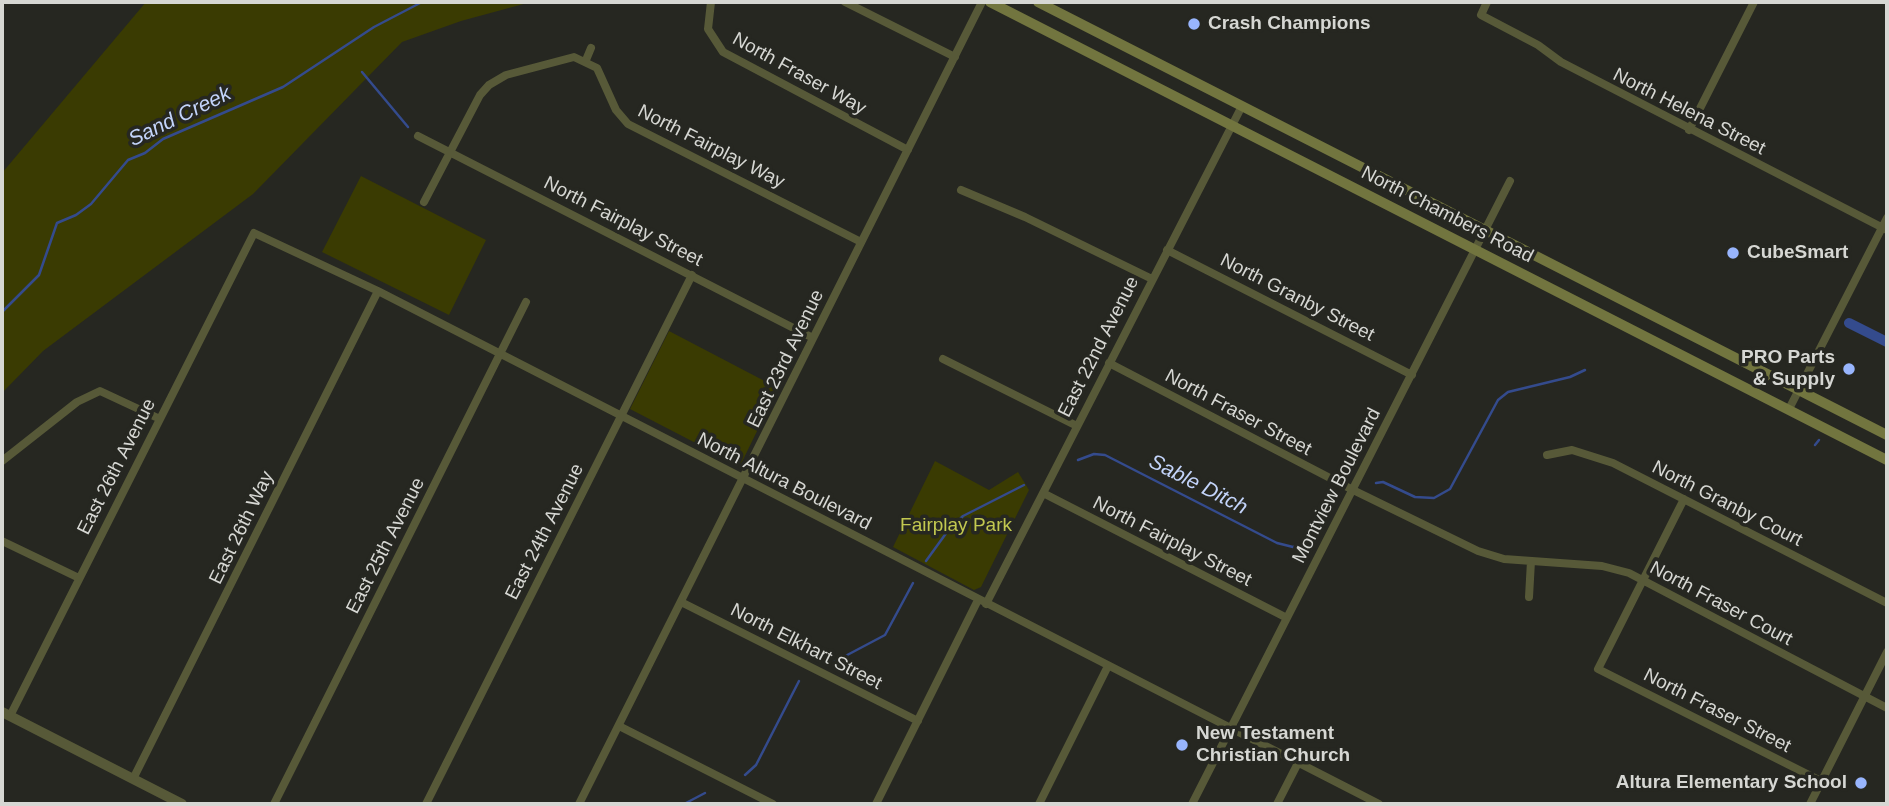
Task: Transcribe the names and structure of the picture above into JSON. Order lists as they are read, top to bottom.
{
  "streets": {
    "main road": ["North Chambers Road"],
    "street": [
      "North Fraser Way",
      "North Helena Street",
      "North Fairplay Way",
      "North Fairplay Street",
      "North Granby Street",
      "East 22nd Avenue",
      "East 23rd Avenue",
      "North Fraser Street",
      "East 26th Avenue",
      "North Altura Boulevard",
      "Montview Boulevard",
      "North Granby Court",
      "East 26th Way",
      "East 24th Avenue",
      "East 25th Avenue",
      "North Fraser Court",
      "North Elkhart Street"
    ]
  },
  "crossings": [
    ["North Fraser Way", "East 23rd Avenue"],
    ["North Fairplay Way", "East 23rd Avenue"],
    ["North Chambers Road", "East 22nd Avenue"],
    ["North Chambers Road", "Montview Boulevard"],
    ["North Fairplay Street", "East 22nd Avenue"],
    ["North Fairplay Street", "East 23rd Avenue"],
    ["North Fairplay Street", "Montview Boulevard"],
    ["North Fairplay Street", "East 24th Avenue"],
    ["North Granby Street", "East 22nd Avenue"],
    ["North Granby Street", "Montview Boulevard"],
    ["East 22nd Avenue", "North Fraser Street"],
    ["East 22nd Avenue", "North Altura Boulevard"],
    ["East 22nd Avenue", "North Elkhart Street"],
    ["East 23rd Avenue", "North Altura Boulevard"],
    ["East 23rd Avenue", "North Elkhart Street"],
    ["North Fraser Street", "Montview Boulevard"],
    ["North Fraser Street", "North Fraser Court"],
    ["East 26th Avenue", "North Altura Boulevard"],
    ["North Altura Boulevard", "Montview Boulevard"],
    ["North Altura Boulevard", "East 26th Way"],
    ["North Altura Boulevard", "East 24th Avenue"],
    ["North Altura Boulevard", "East 25th Avenue"],
    ["Montview Boulevard", "North Fraser Court"]
  ],
  "water": ["Sand Creek", "Sable Ditch"],
  "parks": ["Fairplay Park"],
  "places": [
    "Crash Champions",
    "CubeSmart",
    "PRO Parts & Supply",
    "New Testament Christian Church",
    "Altura Elementary School"
  ]
}
